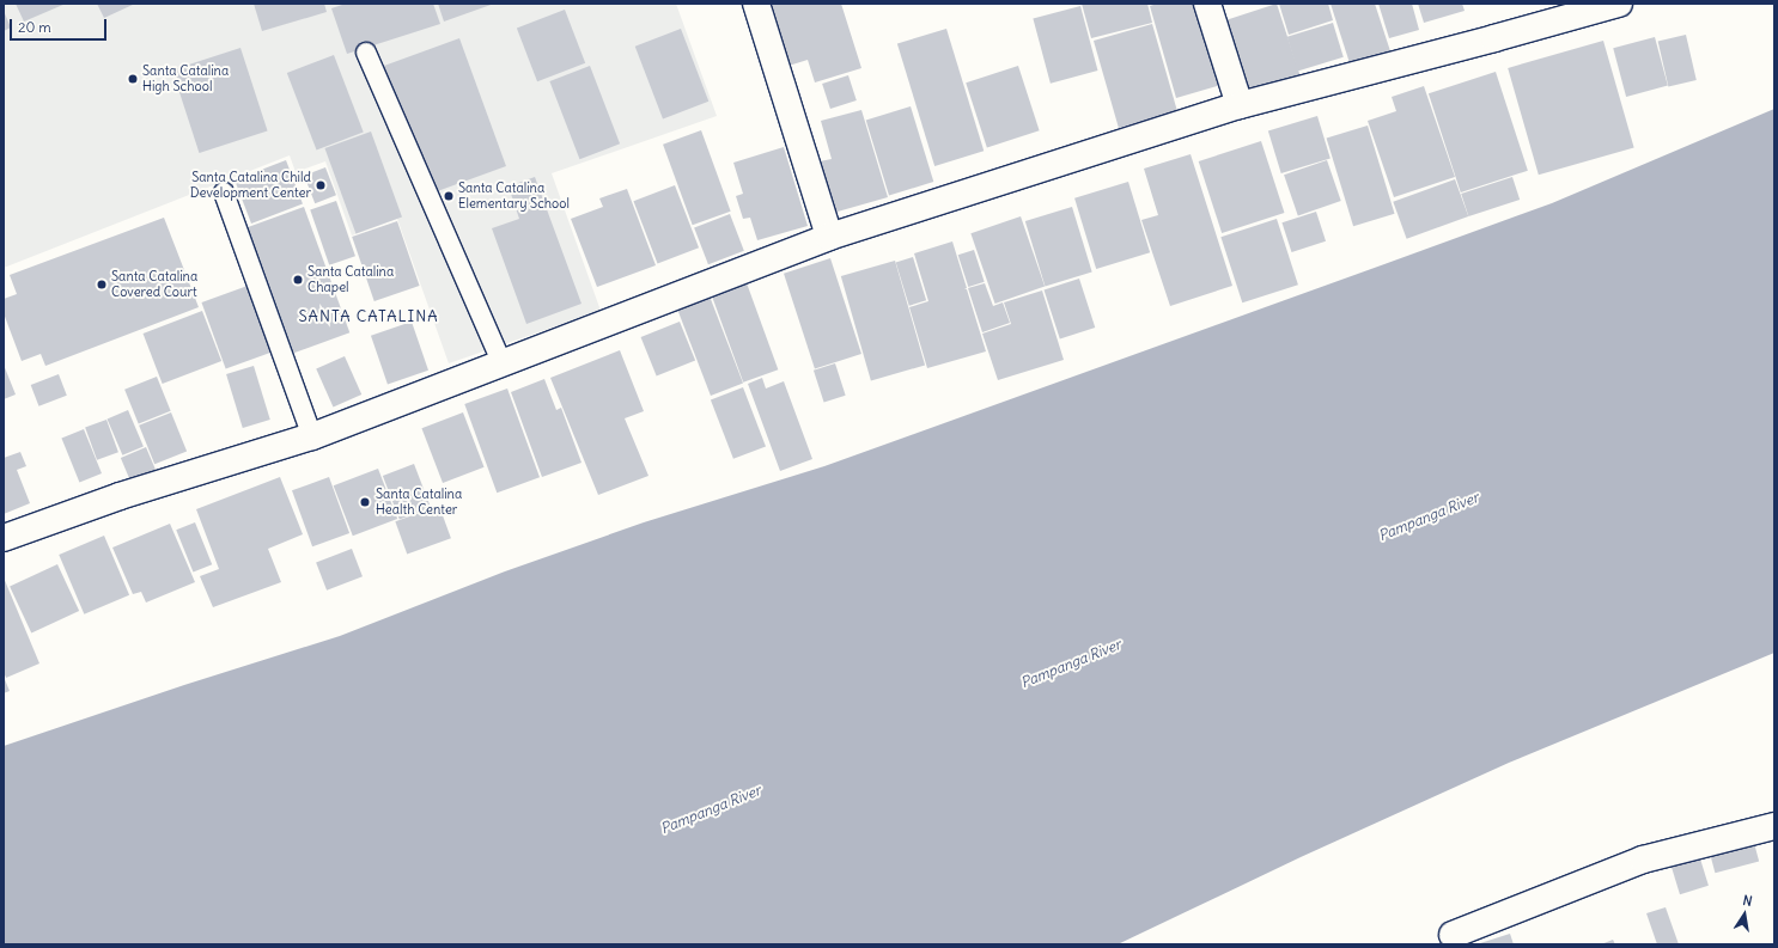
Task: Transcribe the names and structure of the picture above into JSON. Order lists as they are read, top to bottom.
{
  "districts": ["SANTA CATALINA"],
  "water": ["Pampanga River"],
  "places": [
    "Santa Catalina High School",
    "Santa Catalina Child Development Center",
    "Santa Catalina Elementary School",
    "Santa Catalina Chapel",
    "Santa Catalina Covered Court",
    "Santa Catalina Health Center"
  ],
  "scale_bar": "20 m",
  "north": "top"
}
